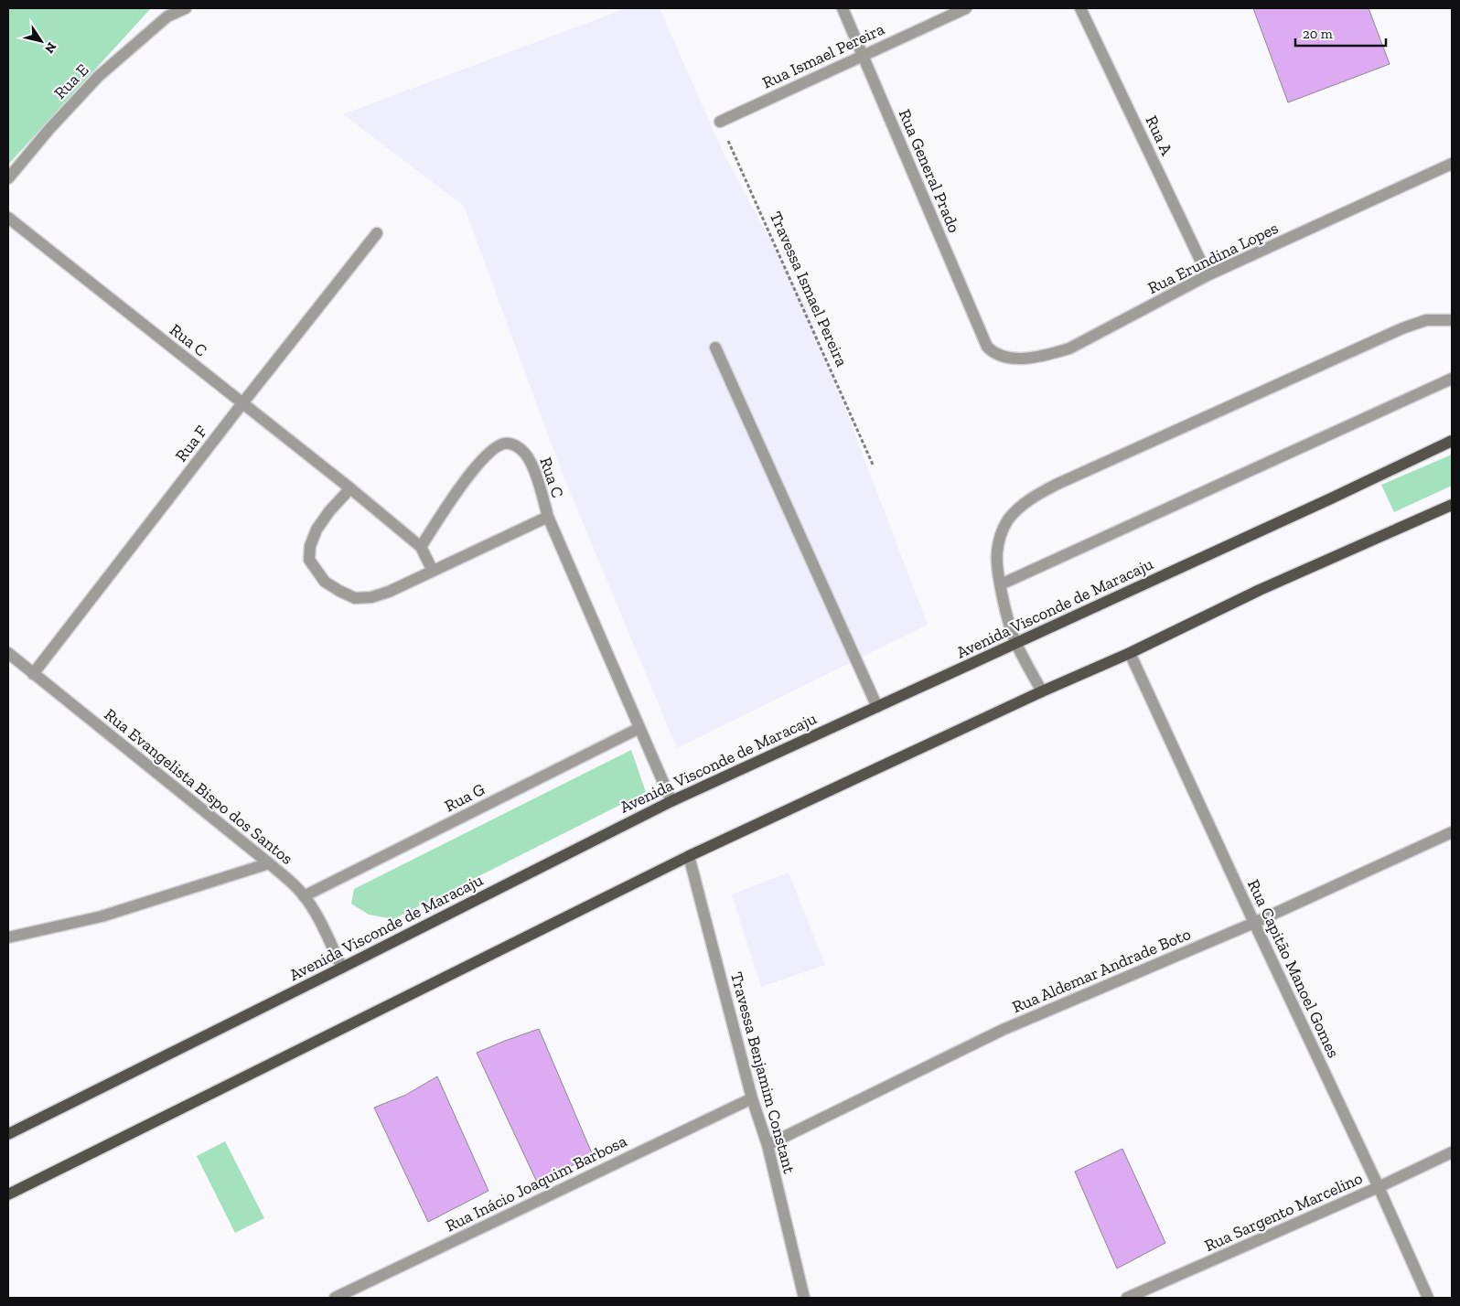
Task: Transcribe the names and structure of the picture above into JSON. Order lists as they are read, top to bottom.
{
  "streets": {
    "main road": ["Avenida Visconde de Maracaju"],
    "street": [
      "Rua Ismael Pereira",
      "Rua E",
      "Rua A",
      "Rua General Prado",
      "Rua Erundina Lopes",
      "Rua C",
      "Rua F",
      "Rua Evangelista Bispo dos Santos",
      "Rua G",
      "Rua Capitão Manoel Gomes",
      "Rua Aldemar Andrade Boto",
      "Travessa Benjamim Constant",
      "Rua Inácio Joaquim Barbosa",
      "Rua Sargento Marcelino"
    ],
    "path": ["Travessa Ismael Pereira"]
  },
  "crossings": [
    ["Rua Ismael Pereira", "Rua General Prado"],
    ["Rua Ismael Pereira", "Travessa Ismael Pereira"],
    ["Rua A", "Rua Erundina Lopes"],
    ["Rua General Prado", "Rua Erundina Lopes"],
    ["Rua C", "Rua F"],
    ["Rua F", "Rua Evangelista Bispo dos Santos"],
    ["Avenida Visconde de Maracaju", "Rua Evangelista Bispo dos Santos"],
    ["Rua Evangelista Bispo dos Santos", "Rua G"],
    ["Rua Capitão Manoel Gomes", "Rua Aldemar Andrade Boto"],
    ["Rua Capitão Manoel Gomes", "Rua Sargento Marcelino"],
    ["Rua Aldemar Andrade Boto", "Travessa Benjamim Constant"],
    ["Travessa Benjamim Constant", "Rua Inácio Joaquim Barbosa"]
  ],
  "scale_bar": "20 m",
  "north": "bottom right"
}
